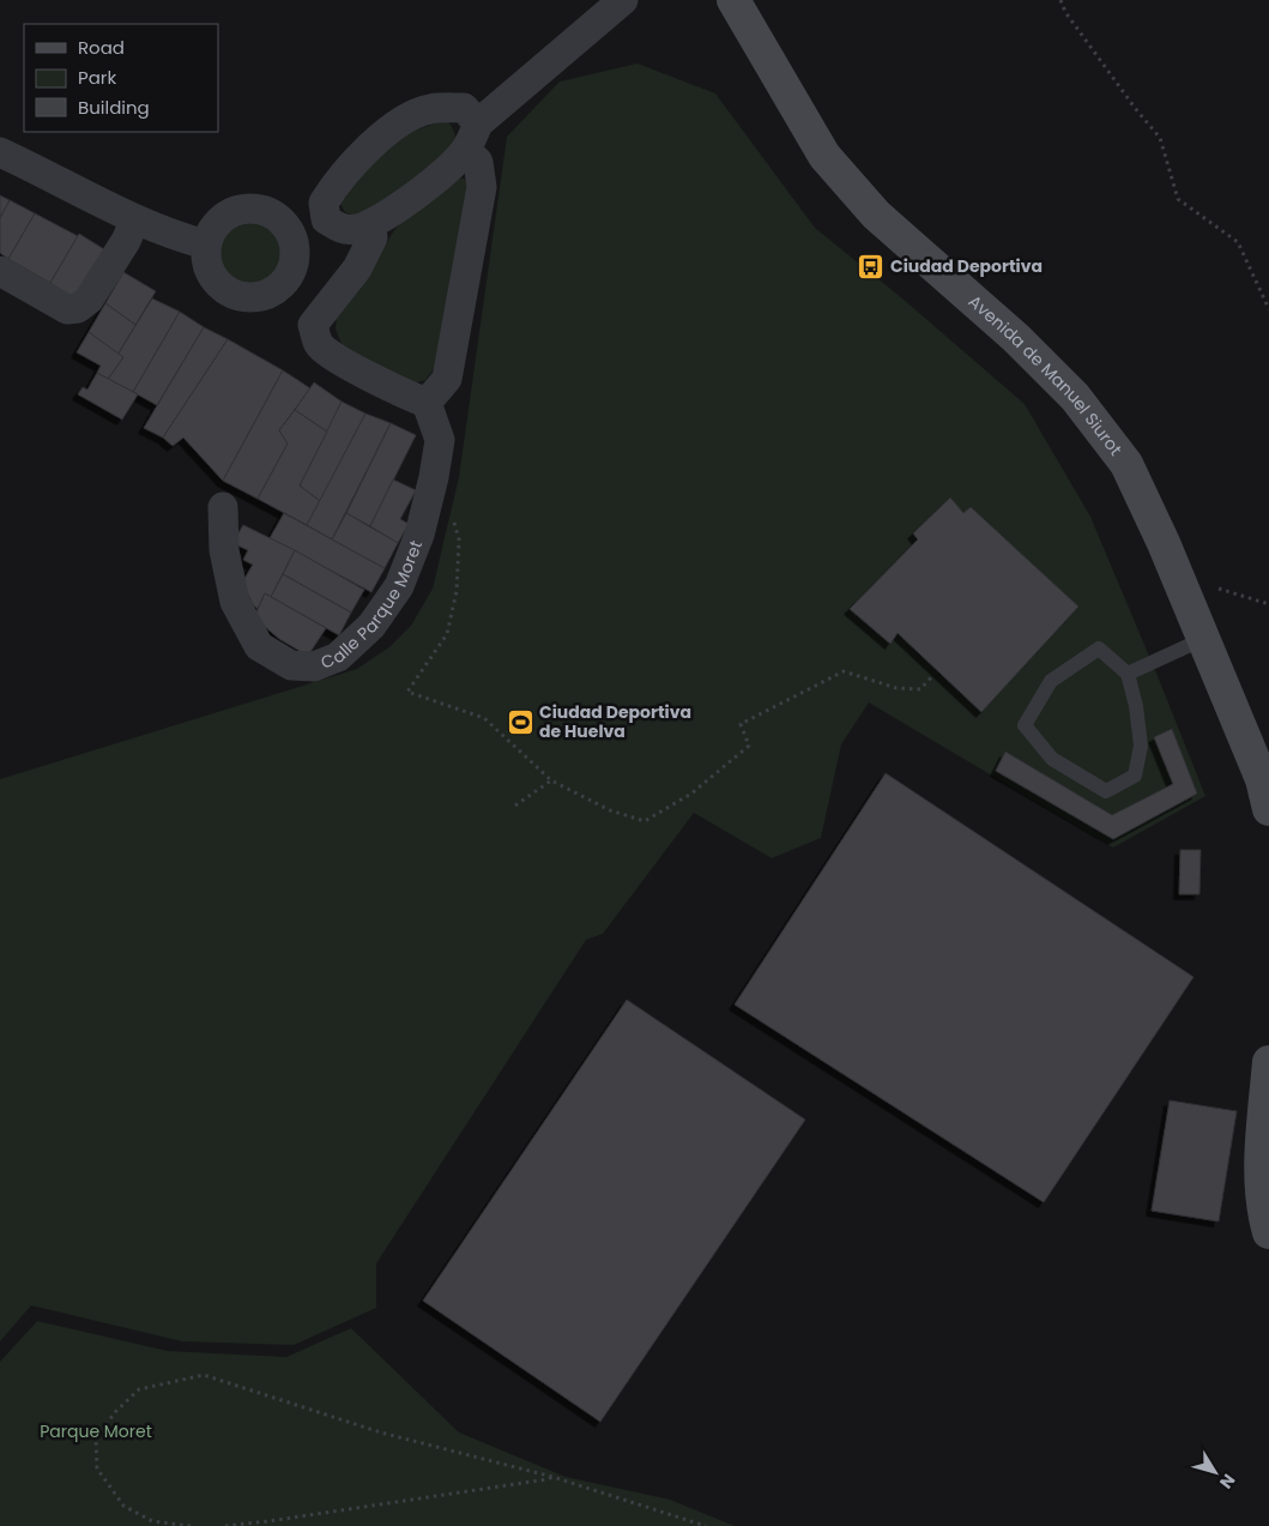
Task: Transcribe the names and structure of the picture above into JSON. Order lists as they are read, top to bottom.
{
  "streets": {
    "street": ["Avenida de Manuel Siurot", "Calle Parque Moret"]
  },
  "parks": ["Parque Moret"],
  "places": {
    "bus stop": ["Ciudad Deportiva"],
    "sports": ["Ciudad Deportiva de Huelva"]
  },
  "legend": ["Road", "Park", "Building"],
  "north": "bottom right"
}
